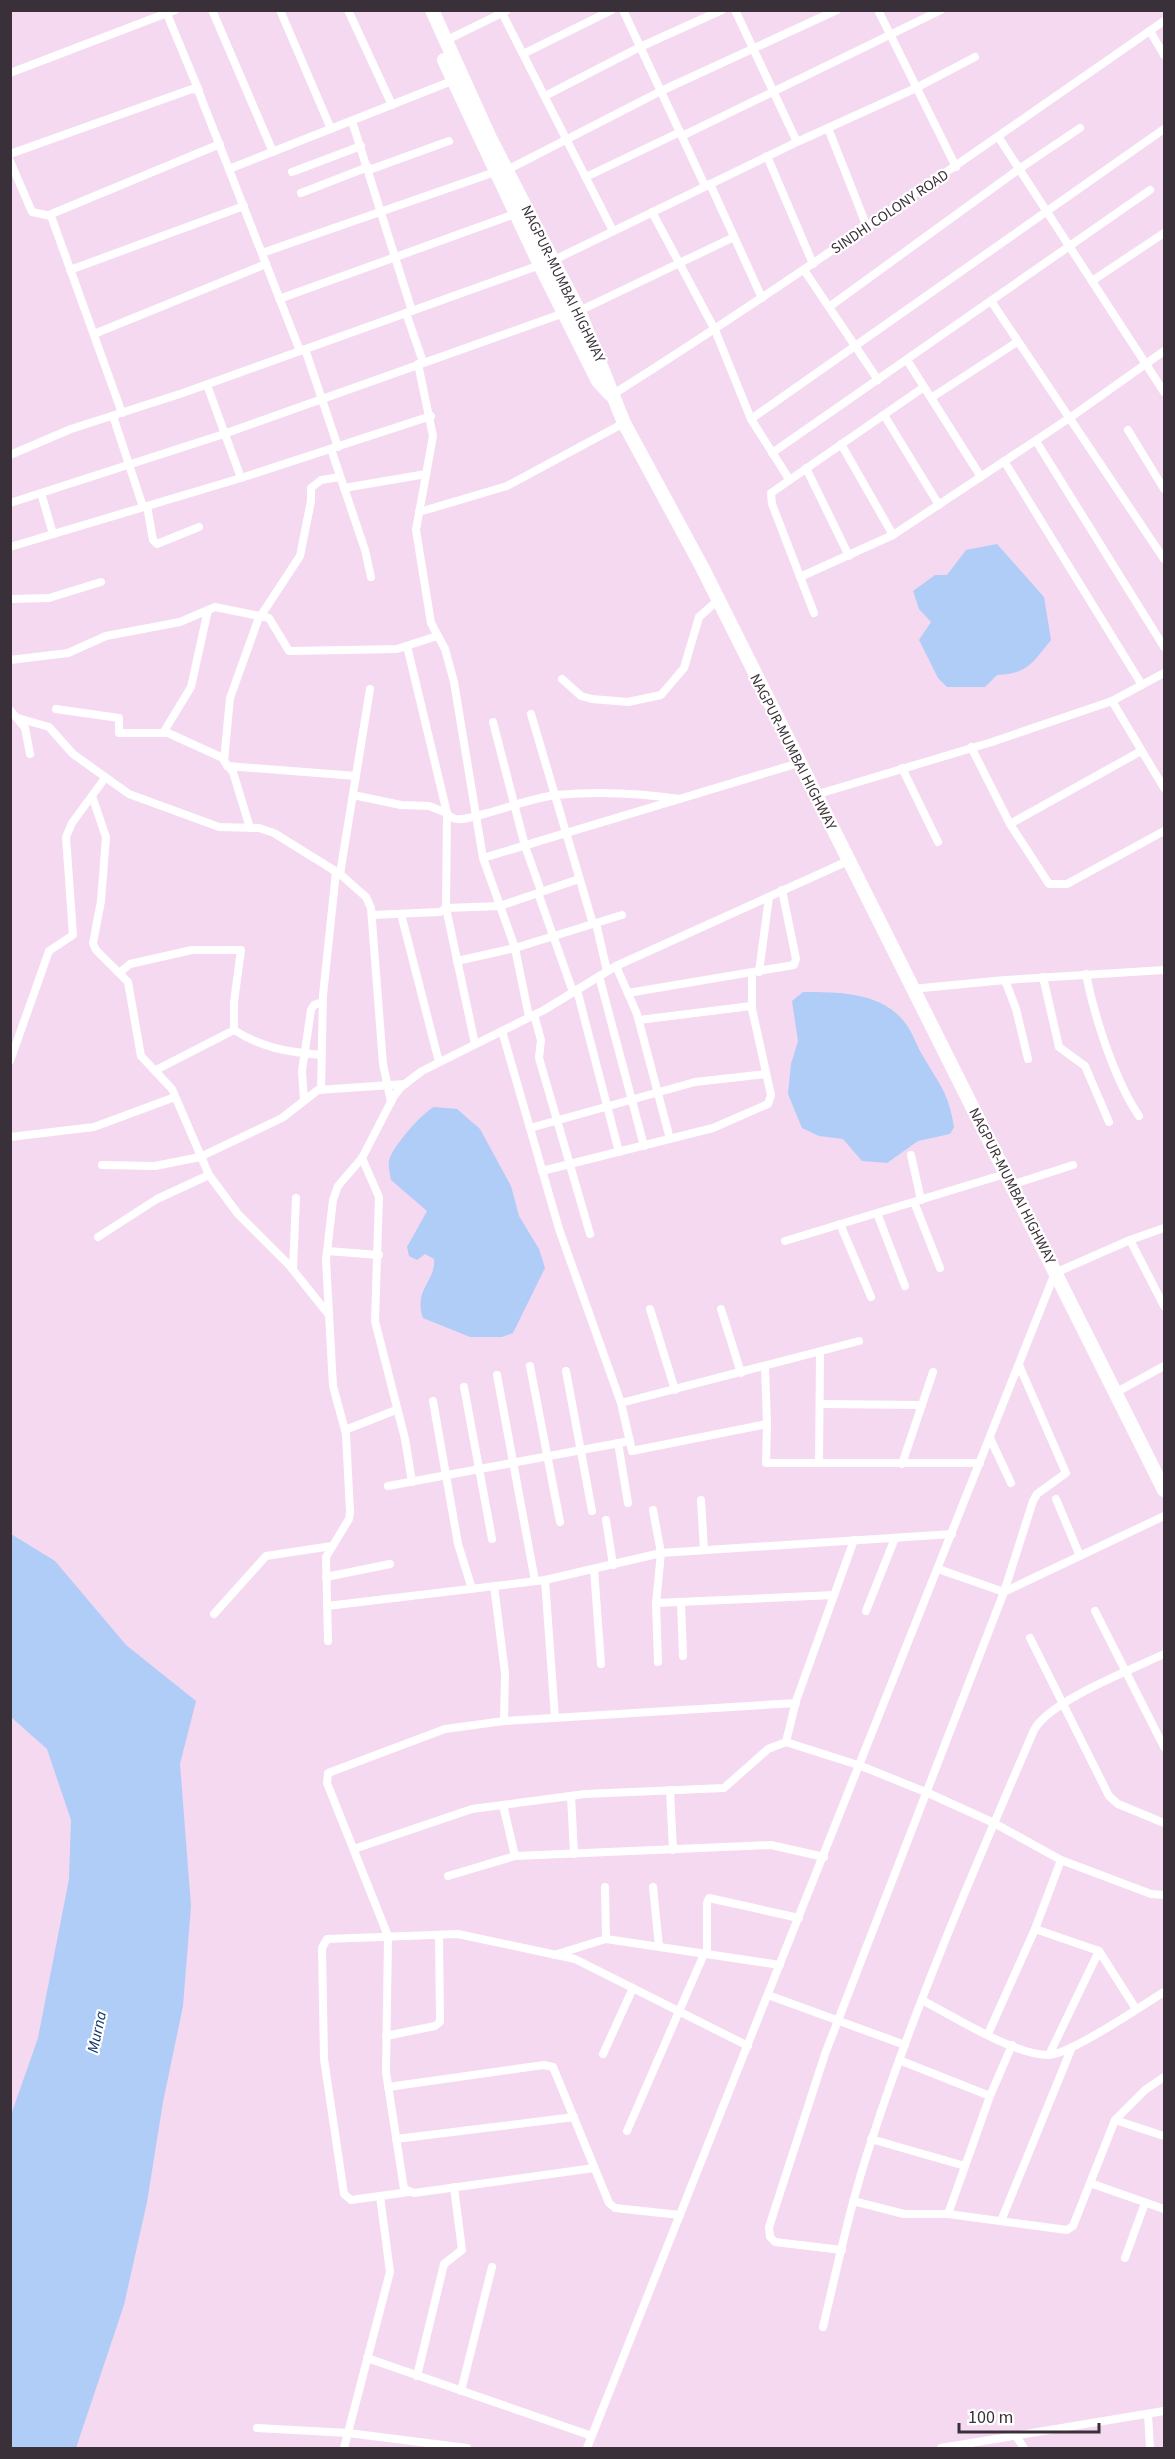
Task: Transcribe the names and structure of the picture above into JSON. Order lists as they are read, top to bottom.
{
  "streets": {
    "highway": ["NAGPUR-MUMBAI HIGHWAY"],
    "street": ["SINDHI COLONY ROAD"]
  },
  "crossings": [
    ["SINDHI COLONY ROAD", "NAGPUR-MUMBAI HIGHWAY"]
  ],
  "water": ["Murna"],
  "scale_bar": "100 m"
}
